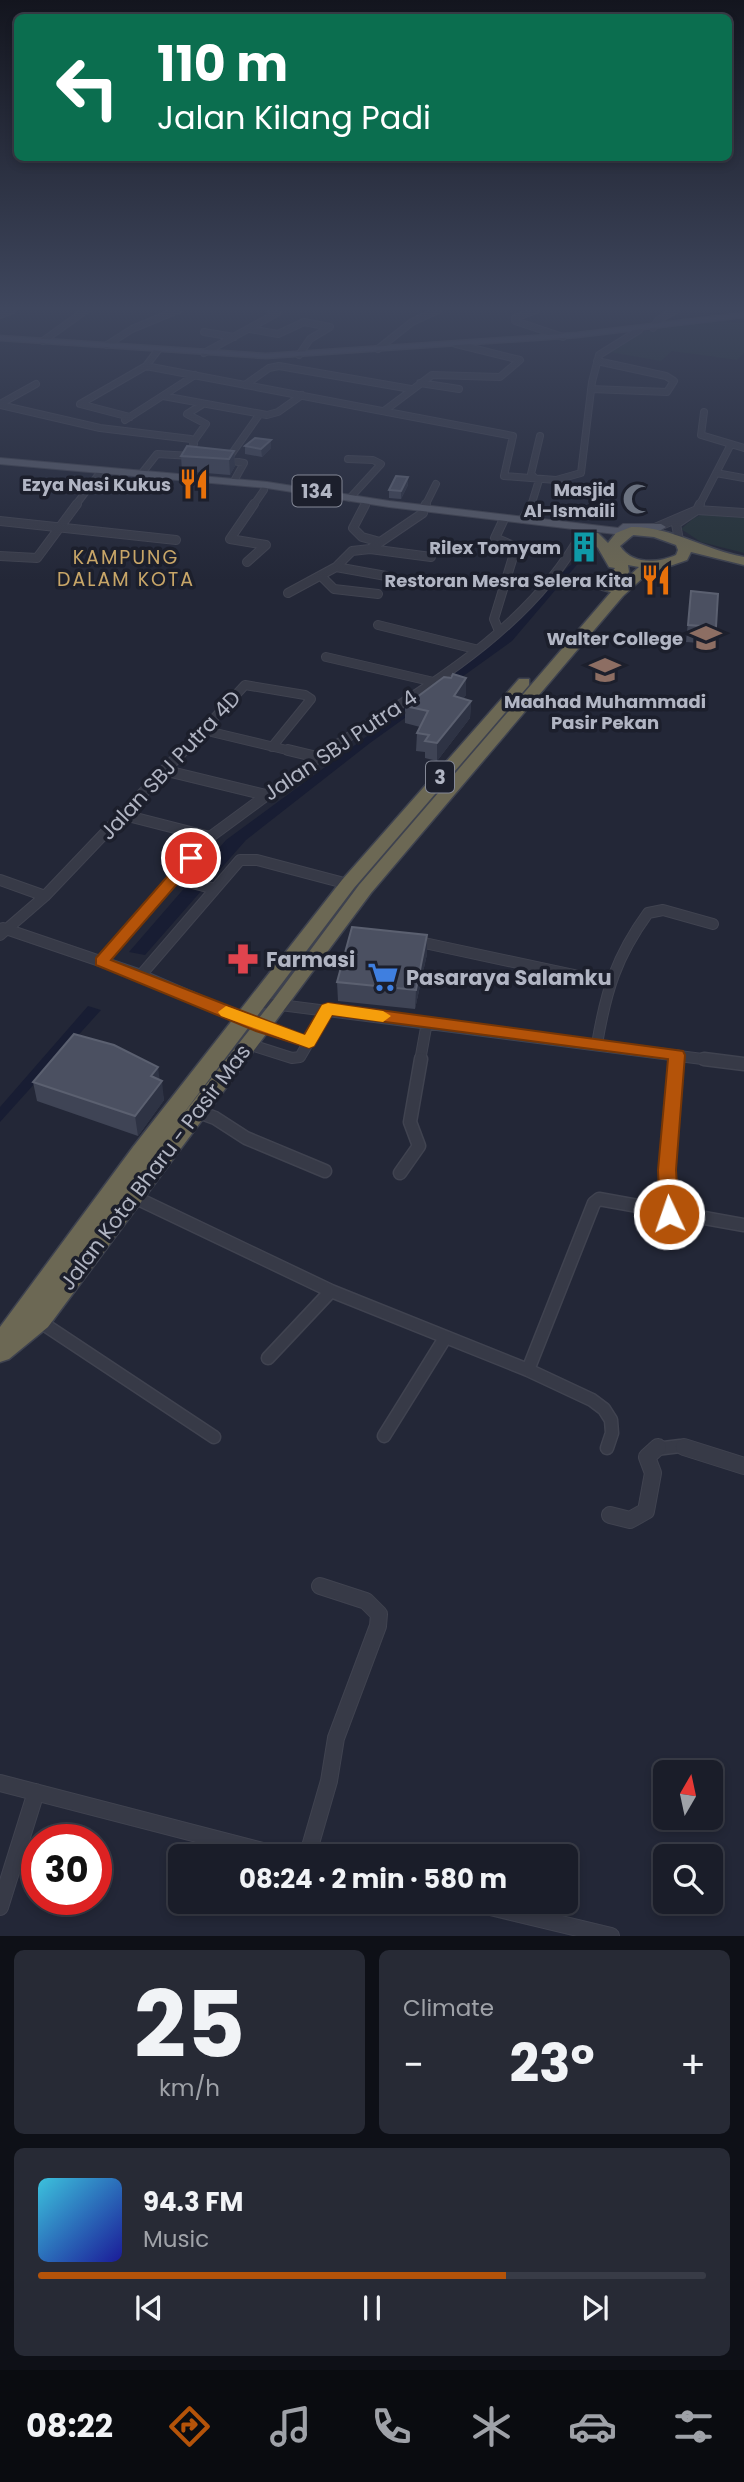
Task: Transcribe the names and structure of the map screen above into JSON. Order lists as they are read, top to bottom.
{
  "streets": {
    "highway": ["3", "Jalan Kota Bharu - Pasir Mas"],
    "main road": ["134"],
    "street": ["Jalan SBJ Putra 4", "Jalan SBJ Putra 4D"]
  },
  "crossings": [
    ["134", "Jalan SBJ Putra 4"],
    ["134", "Jalan Kota Bharu - Pasir Mas"]
  ],
  "districts": ["KAMPUNG DALAM KOTA"],
  "places": {
    "restaurant": ["Ezya Nasi Kukus", "Restoran Mesra Selera Kita"],
    "mosque": ["Masjid Al-Ismaili"],
    "building": ["Rilex Tomyam"],
    "school or university": ["Walter College", "Maahad Muhammadi Pasir Pekan"],
    "pharmacy": ["Farmasi"],
    "supermarket": ["Pasaraya Salamku"]
  },
  "north": "top",
  "page": {
    "turn": ["110 m", "Jalan Kilang Padi"],
    "limit": "30",
    "trip": "08:24 · 2 min · 580 m",
    "tile": [
      ["25", "km/h"],
      "Climate"
    ],
    "heat": ["−", "23°", "+"],
    "song": ["94.3 FM", "Music"],
    "tabs": "08:22"
  }
}
